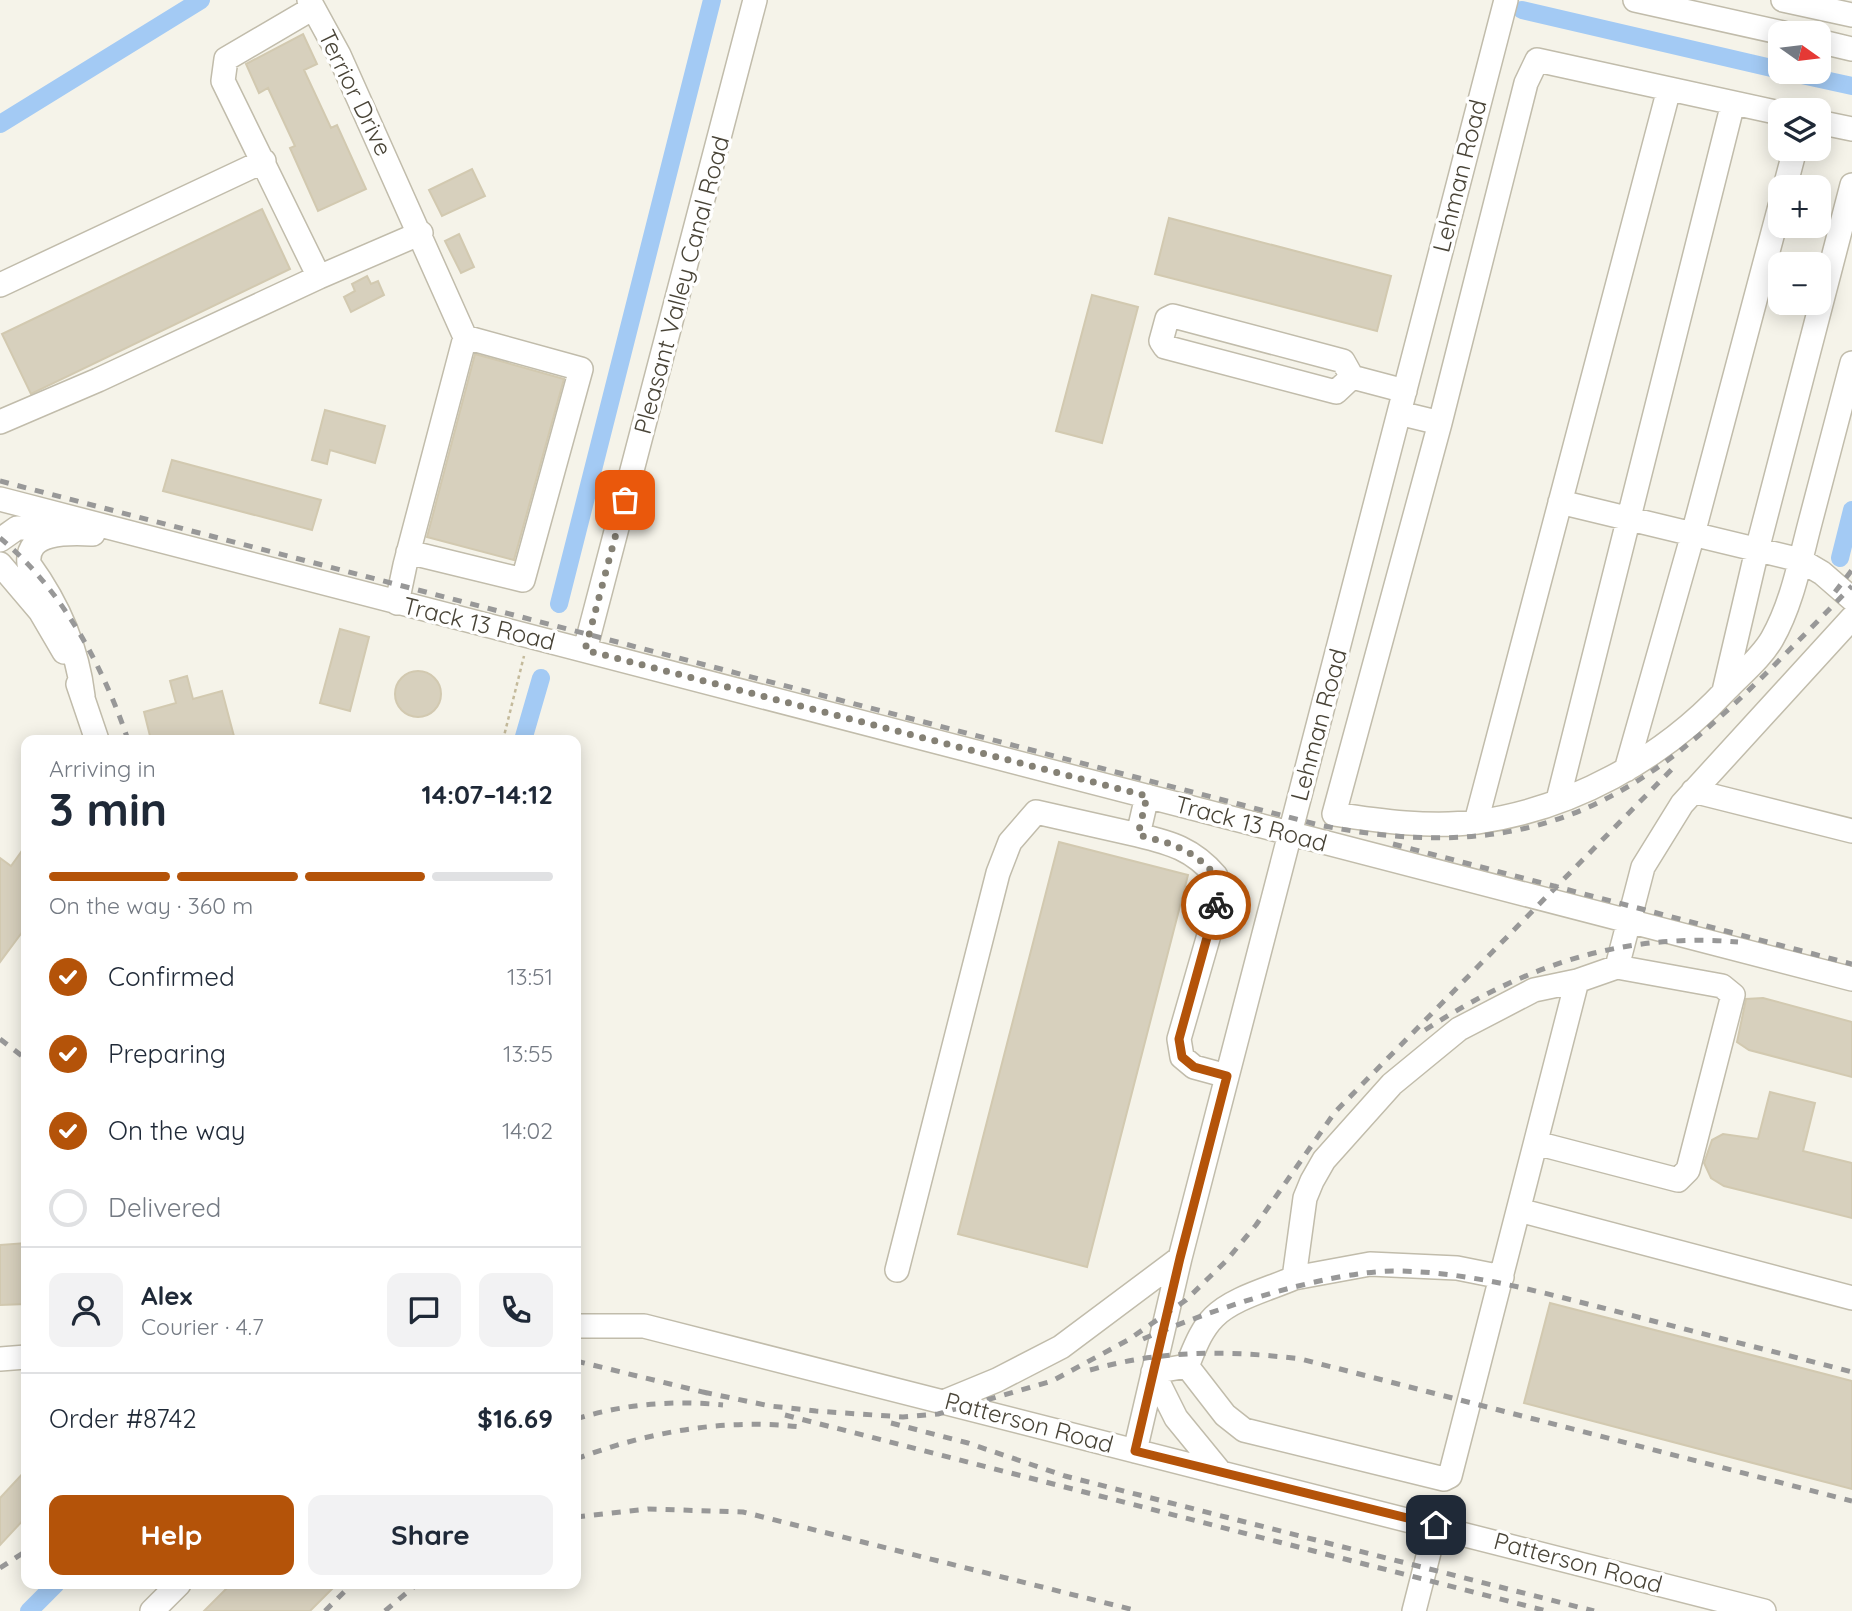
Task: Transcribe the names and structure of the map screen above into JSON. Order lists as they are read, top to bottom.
{
  "streets": {
    "street": [
      "Terrior Drive",
      "Lehman Road",
      "Pleasant Valley Canal Road",
      "Track 13 Road",
      "Patterson Road"
    ]
  },
  "crossings": [
    ["Lehman Road", "Track 13 Road"],
    ["Lehman Road", "Patterson Road"],
    ["Pleasant Valley Canal Road", "Track 13 Road"]
  ],
  "north": "right",
  "page": {
    "map_buttons": ["+", "−"],
    "heading": ["3 min", "Arriving in", "14:07–14:12"],
    "panel": [
      "Alex",
      "Courier · 4.7",
      "Order #8742",
      "$16.69"
    ],
    "bar": "On the way · 360 m",
    "list": [
      ["Confirmed", "13:51"],
      ["Preparing", "13:55"],
      ["On the way", "14:02"],
      "Delivered"
    ],
    "buttons": ["Help", "Share"]
  }
}
